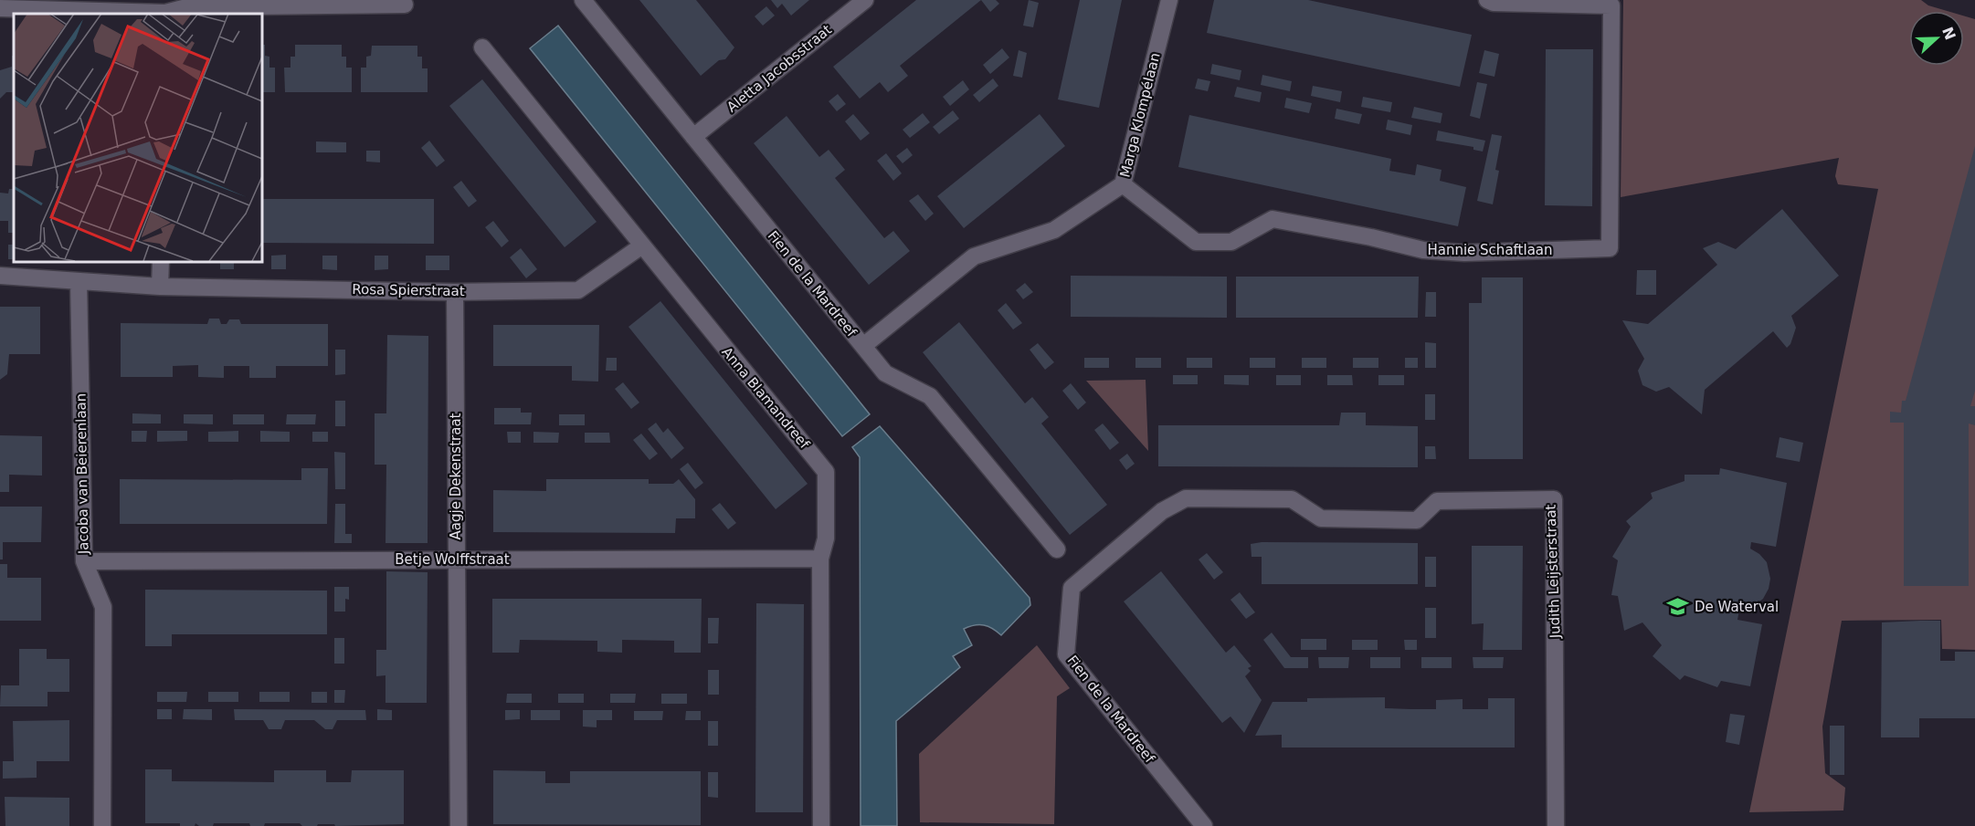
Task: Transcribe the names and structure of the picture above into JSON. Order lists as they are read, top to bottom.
{
  "streets": {
    "street": [
      "Aletta Jacobsstraat",
      "Marga Klompélaan",
      "Hannie Schaftlaan",
      "Fien de la Mardreef",
      "Rosa Spierstraat",
      "Anna Blamandreef",
      "Jacoba van Beierenlaan",
      "Aagje Dekenstraat",
      "Betje Wolffstraat",
      "Judith Leijsterstraat"
    ]
  },
  "crossings": [
    ["Aletta Jacobsstraat", "Fien de la Mardreef"],
    ["Marga Klompélaan", "Hannie Schaftlaan"],
    ["Marga Klompélaan", "Fien de la Mardreef"],
    ["Fien de la Mardreef", "Judith Leijsterstraat"],
    ["Rosa Spierstraat", "Anna Blamandreef"],
    ["Rosa Spierstraat", "Jacoba van Beierenlaan"],
    ["Rosa Spierstraat", "Aagje Dekenstraat"],
    ["Anna Blamandreef", "Betje Wolffstraat"],
    ["Jacoba van Beierenlaan", "Betje Wolffstraat"],
    ["Aagje Dekenstraat", "Betje Wolffstraat"]
  ],
  "places": {
    "school or university": ["De Waterval"]
  },
  "north": "right"
}
